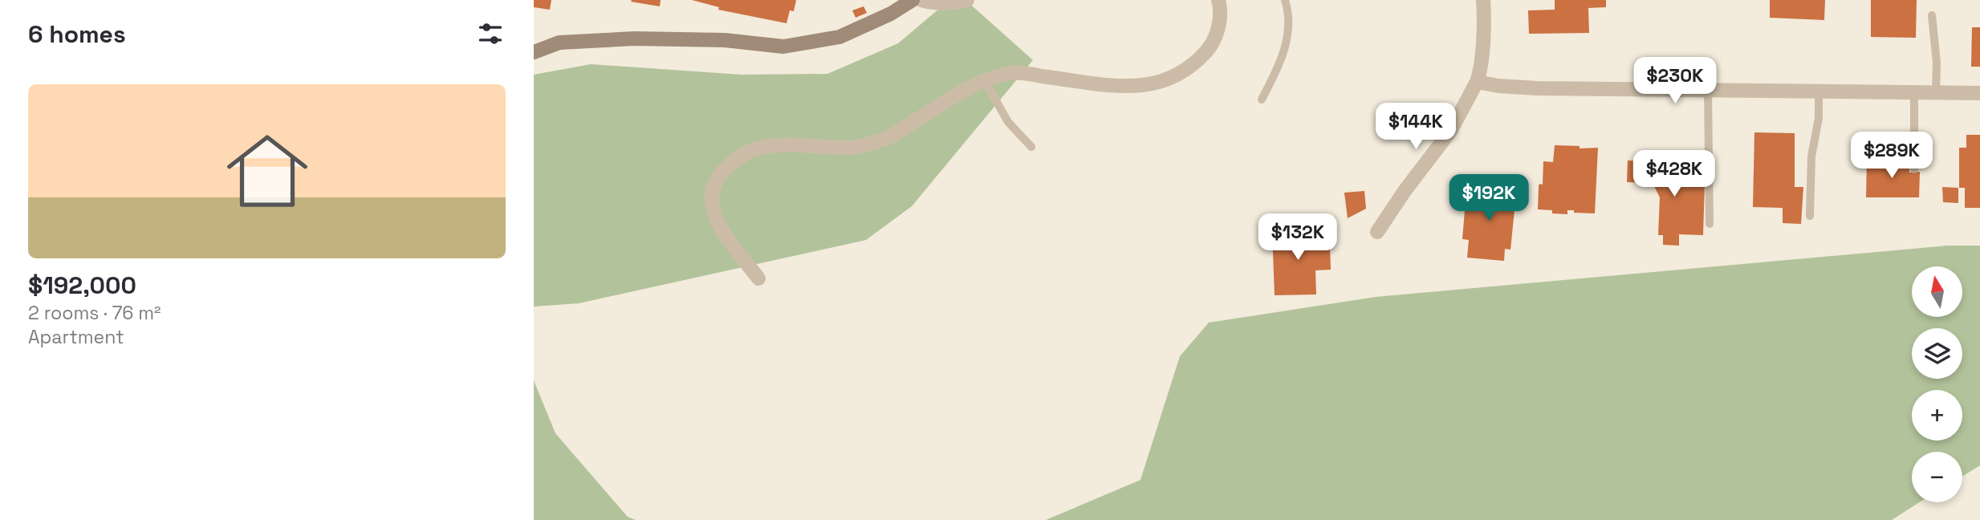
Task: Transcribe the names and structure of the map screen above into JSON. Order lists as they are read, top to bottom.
{
  "north": "top",
  "page": {
    "heading": "6 homes",
    "price": [
      "$230K",
      "$144K",
      "$289K",
      "$428K",
      "$192K",
      "$132K"
    ],
    "list": [
      {
        "name": "$192,000",
        "note": "2 rooms · 76 m² · Apartment"
      }
    ],
    "map_buttons": ["+", "−"]
  }
}
